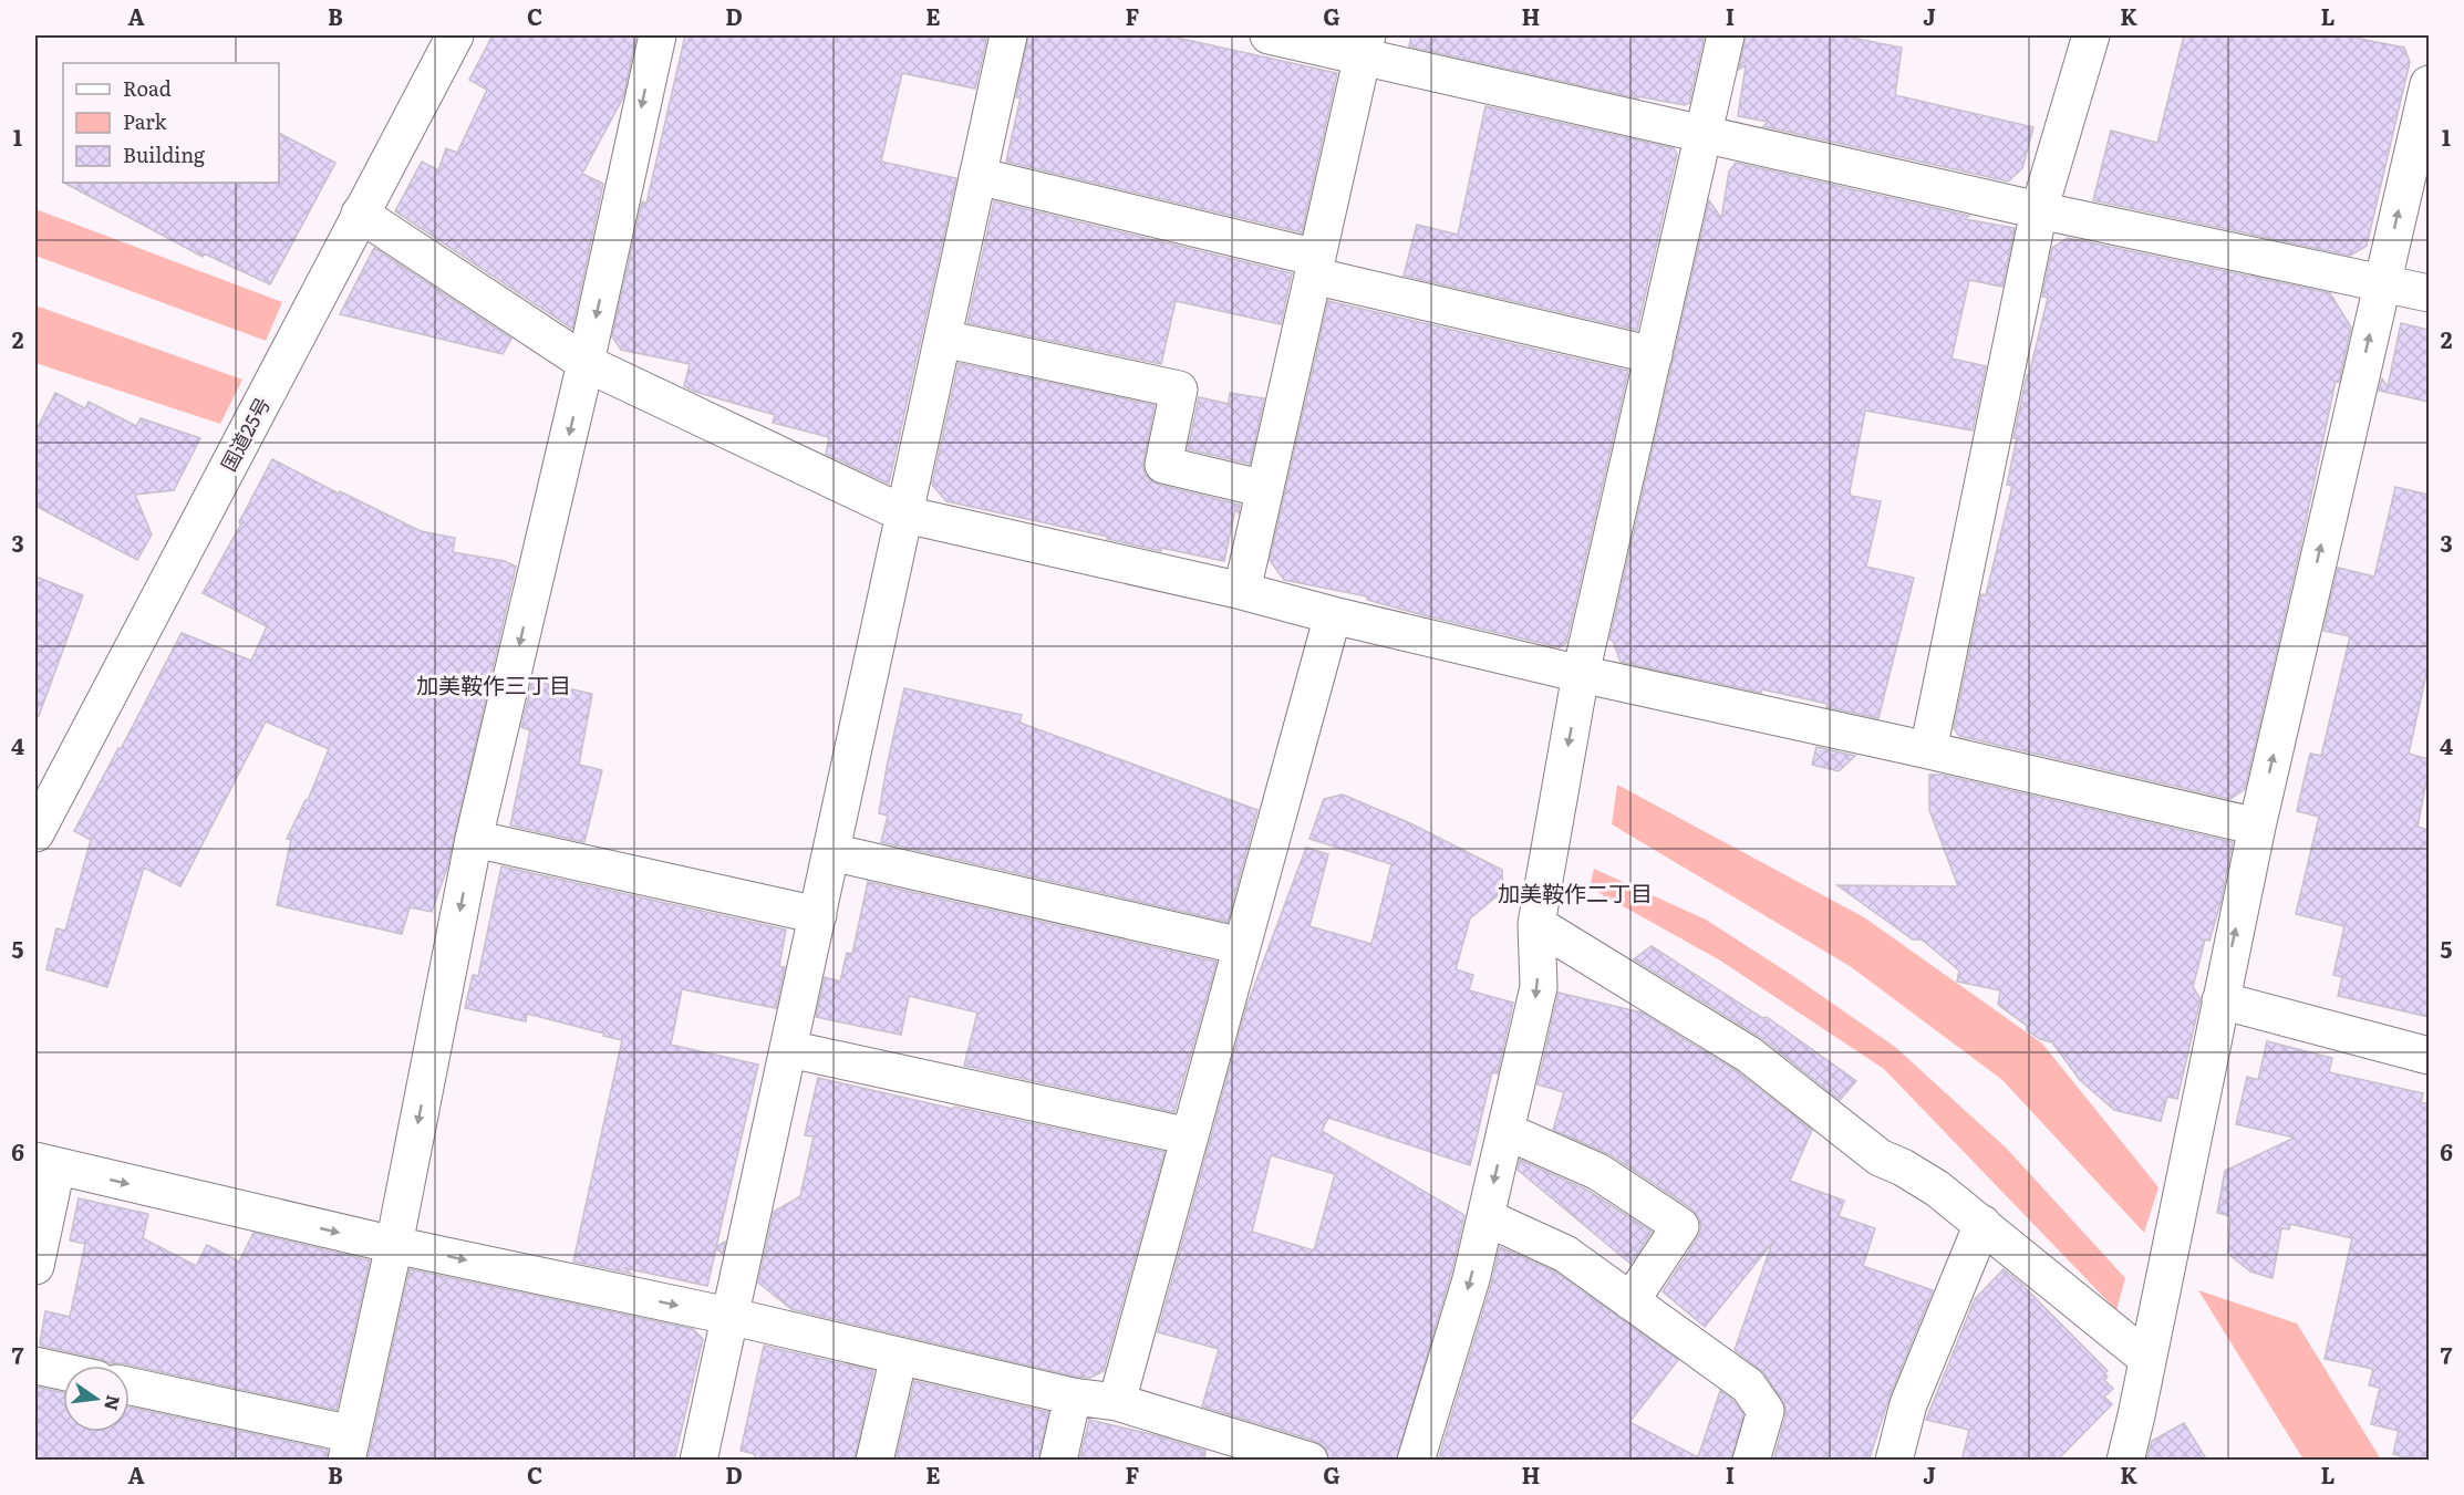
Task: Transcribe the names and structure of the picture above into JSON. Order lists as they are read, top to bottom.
{
  "streets": {
    "main road": ["国道25号"]
  },
  "districts": ["加美鞍作三丁目", "加美鞍作二丁目"],
  "legend": ["Road", "Park", "Building"],
  "north": "right",
  "grid": {
    "columns": [
      "A",
      "B",
      "C",
      "D",
      "E",
      "F",
      "G",
      "H",
      "I",
      "J",
      "K",
      "L"
    ],
    "rows": [
      "1",
      "2",
      "3",
      "4",
      "5",
      "6",
      "7"
    ]
  }
}
